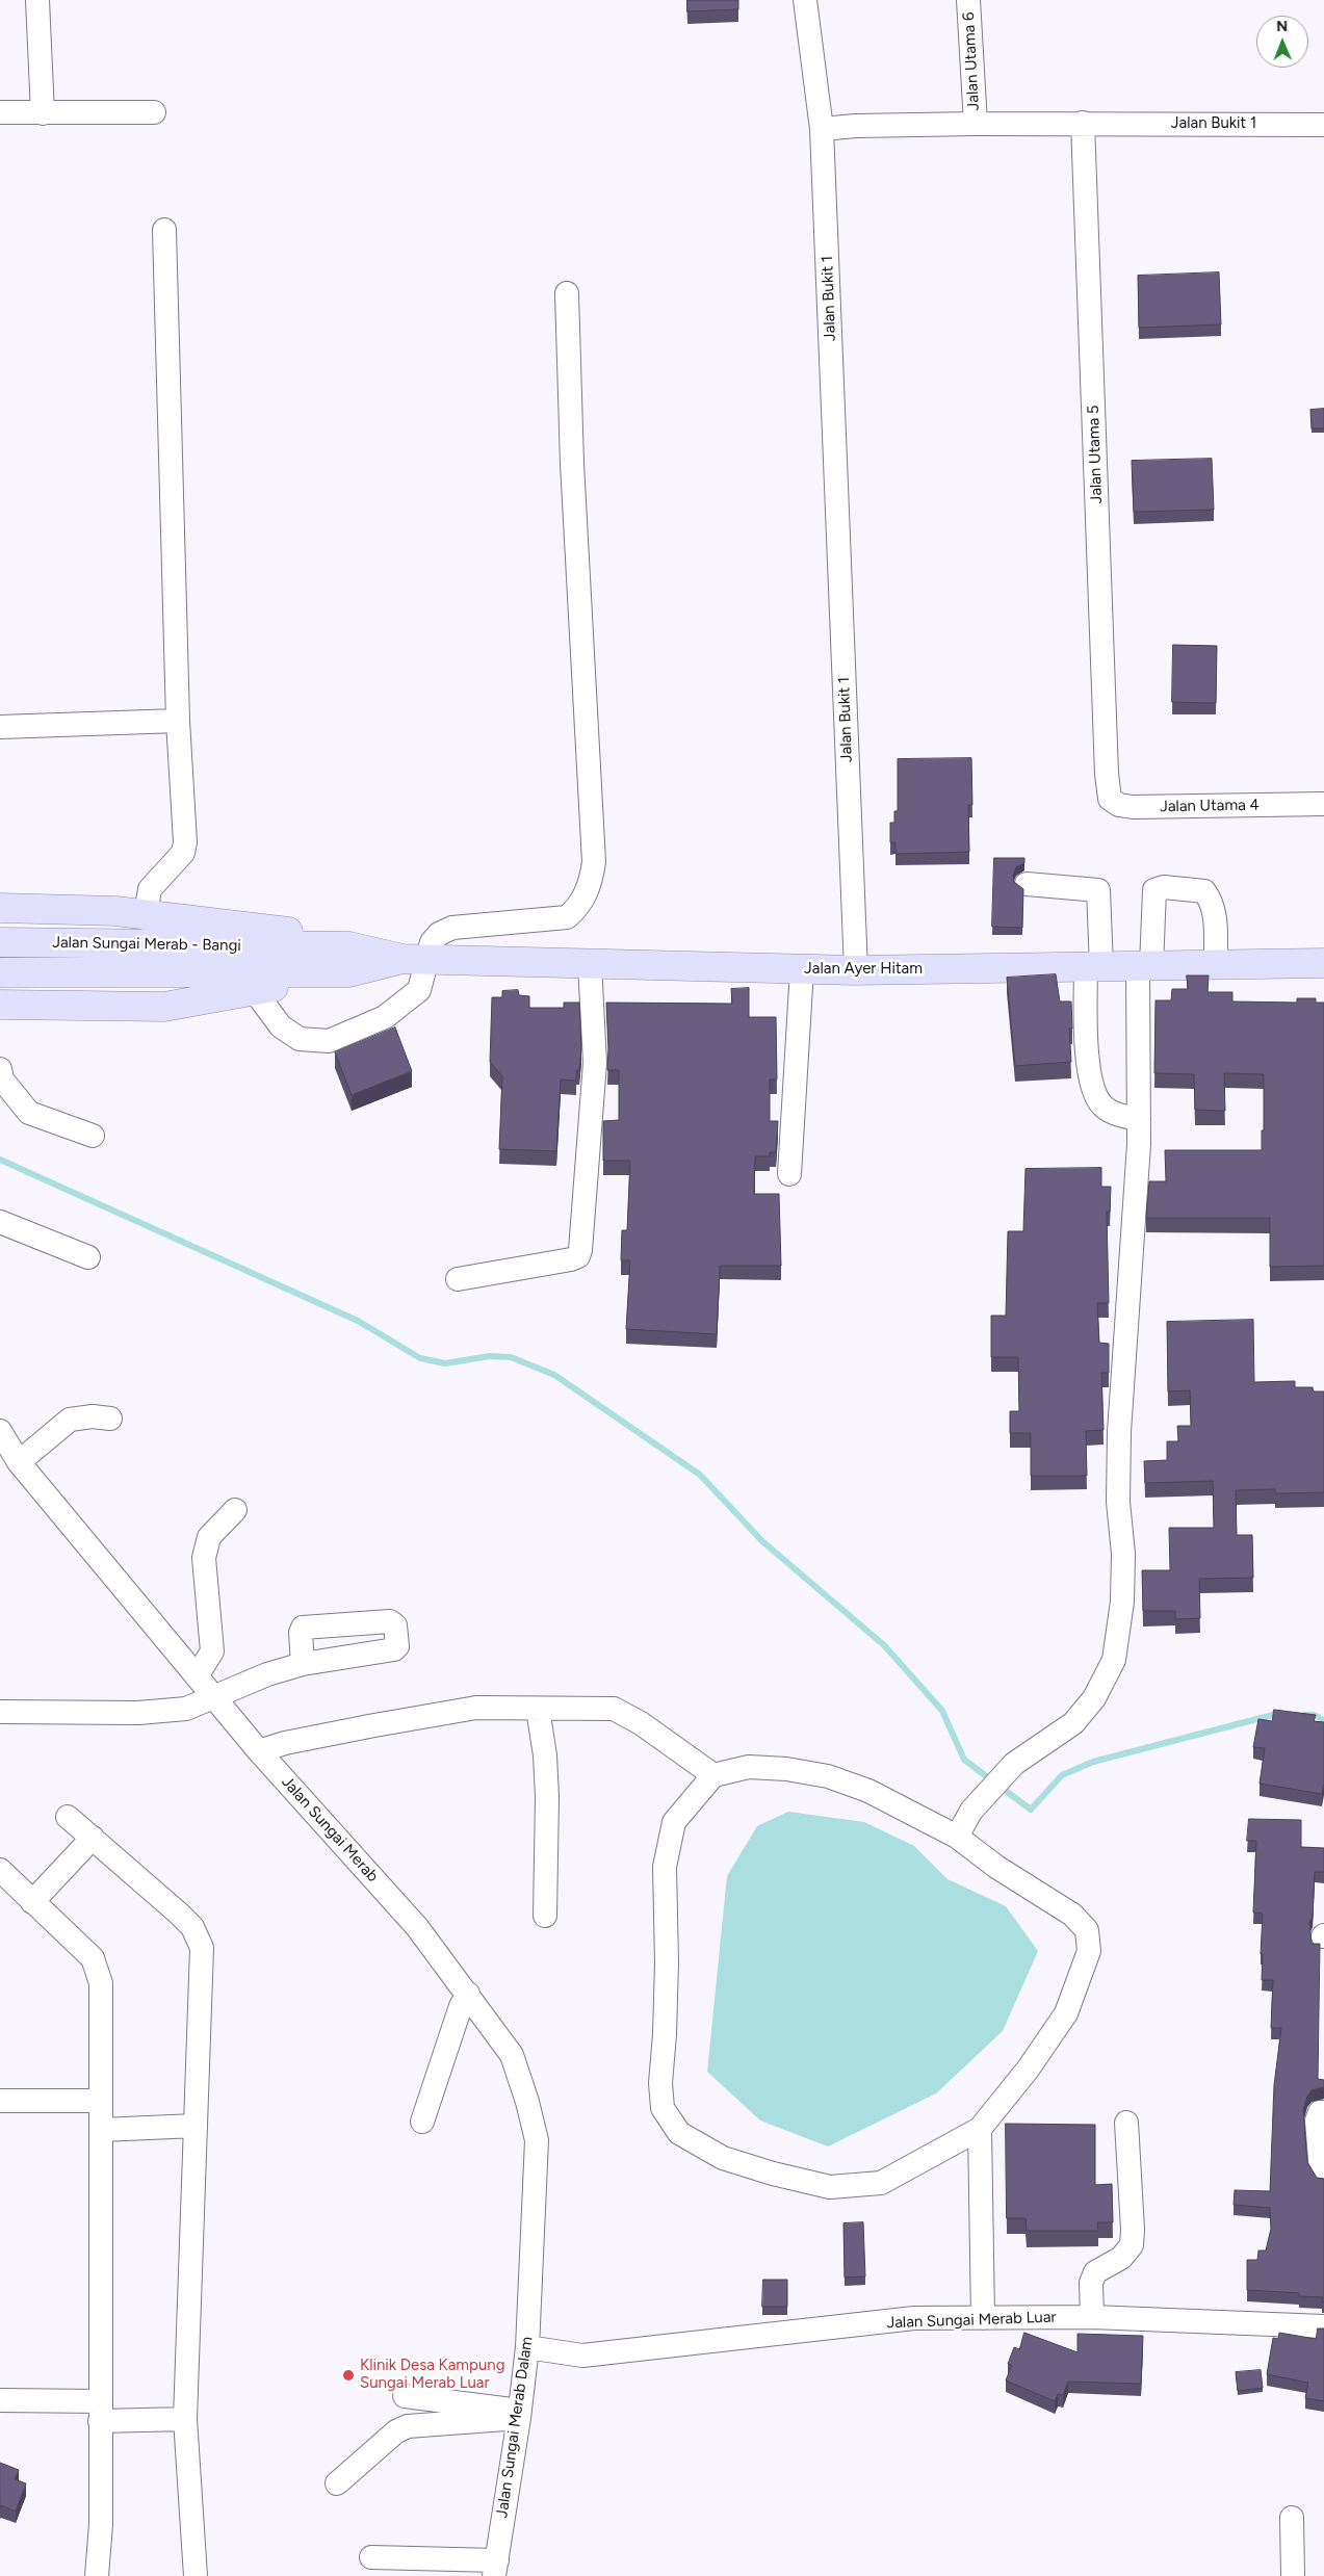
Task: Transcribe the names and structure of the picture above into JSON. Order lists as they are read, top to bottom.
{
  "streets": {
    "main road": ["Jalan Sungai Merab - Bangi", "Jalan Ayer Hitam"],
    "street": [
      "Jalan Utama 6",
      "Jalan Bukit 1",
      "Jalan Utama 5",
      "Jalan Utama 4",
      "Jalan Sungai Merab",
      "Jalan Sungai Merab Luar",
      "Jalan Sungai Merab Dalam"
    ]
  },
  "crossings": [
    ["Jalan Utama 6", "Jalan Bukit 1"],
    ["Jalan Bukit 1", "Jalan Utama 5"],
    ["Jalan Bukit 1", "Jalan Ayer Hitam"],
    ["Jalan Utama 5", "Jalan Utama 4"],
    ["Jalan Sungai Merab - Bangi", "Jalan Ayer Hitam"],
    ["Jalan Sungai Merab", "Jalan Sungai Merab Dalam"],
    ["Jalan Sungai Merab Luar", "Jalan Sungai Merab Dalam"]
  ],
  "places": ["Klinik Desa Kampung Sungai Merab Luar"],
  "north": "top"
}
